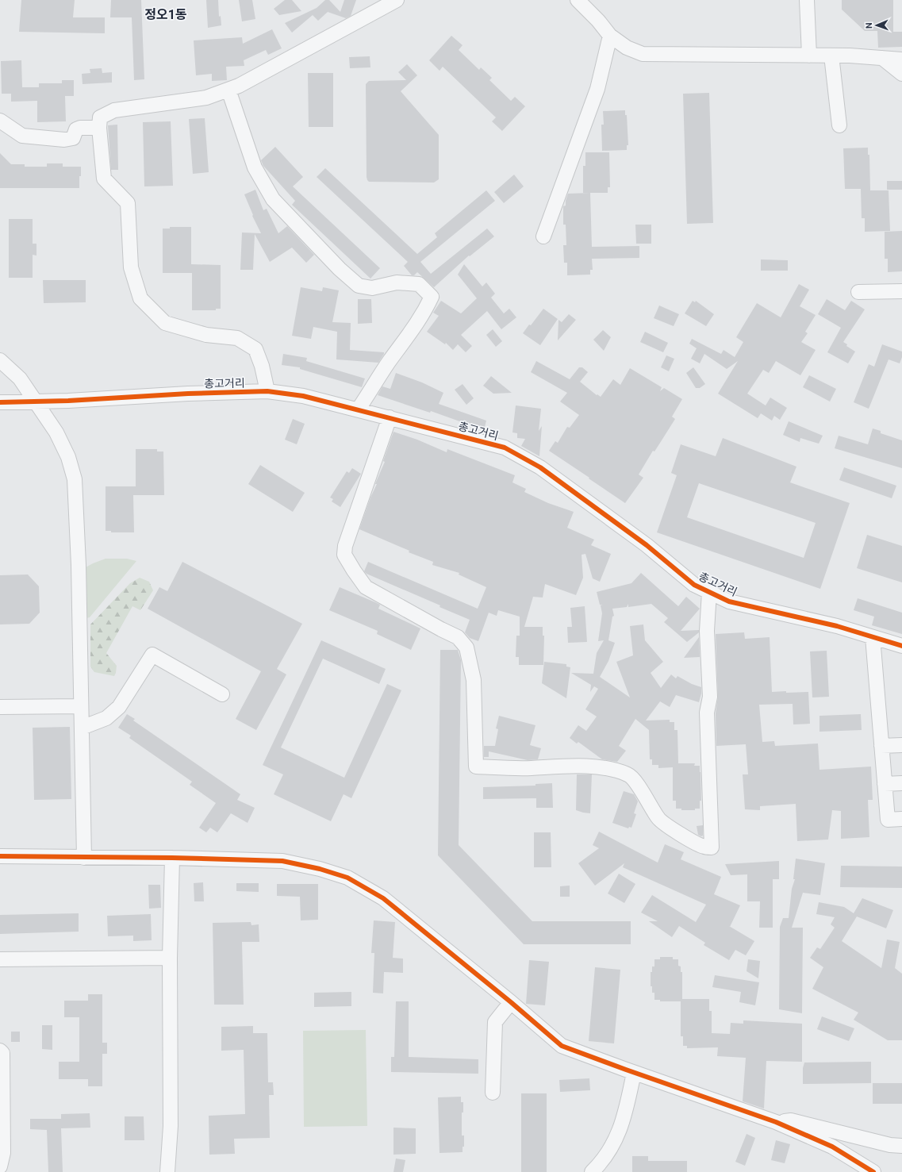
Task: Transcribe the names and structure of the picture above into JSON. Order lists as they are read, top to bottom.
{
  "streets": {
    "street": ["총고거리"]
  },
  "districts": ["정오1동"],
  "north": "left"
}
